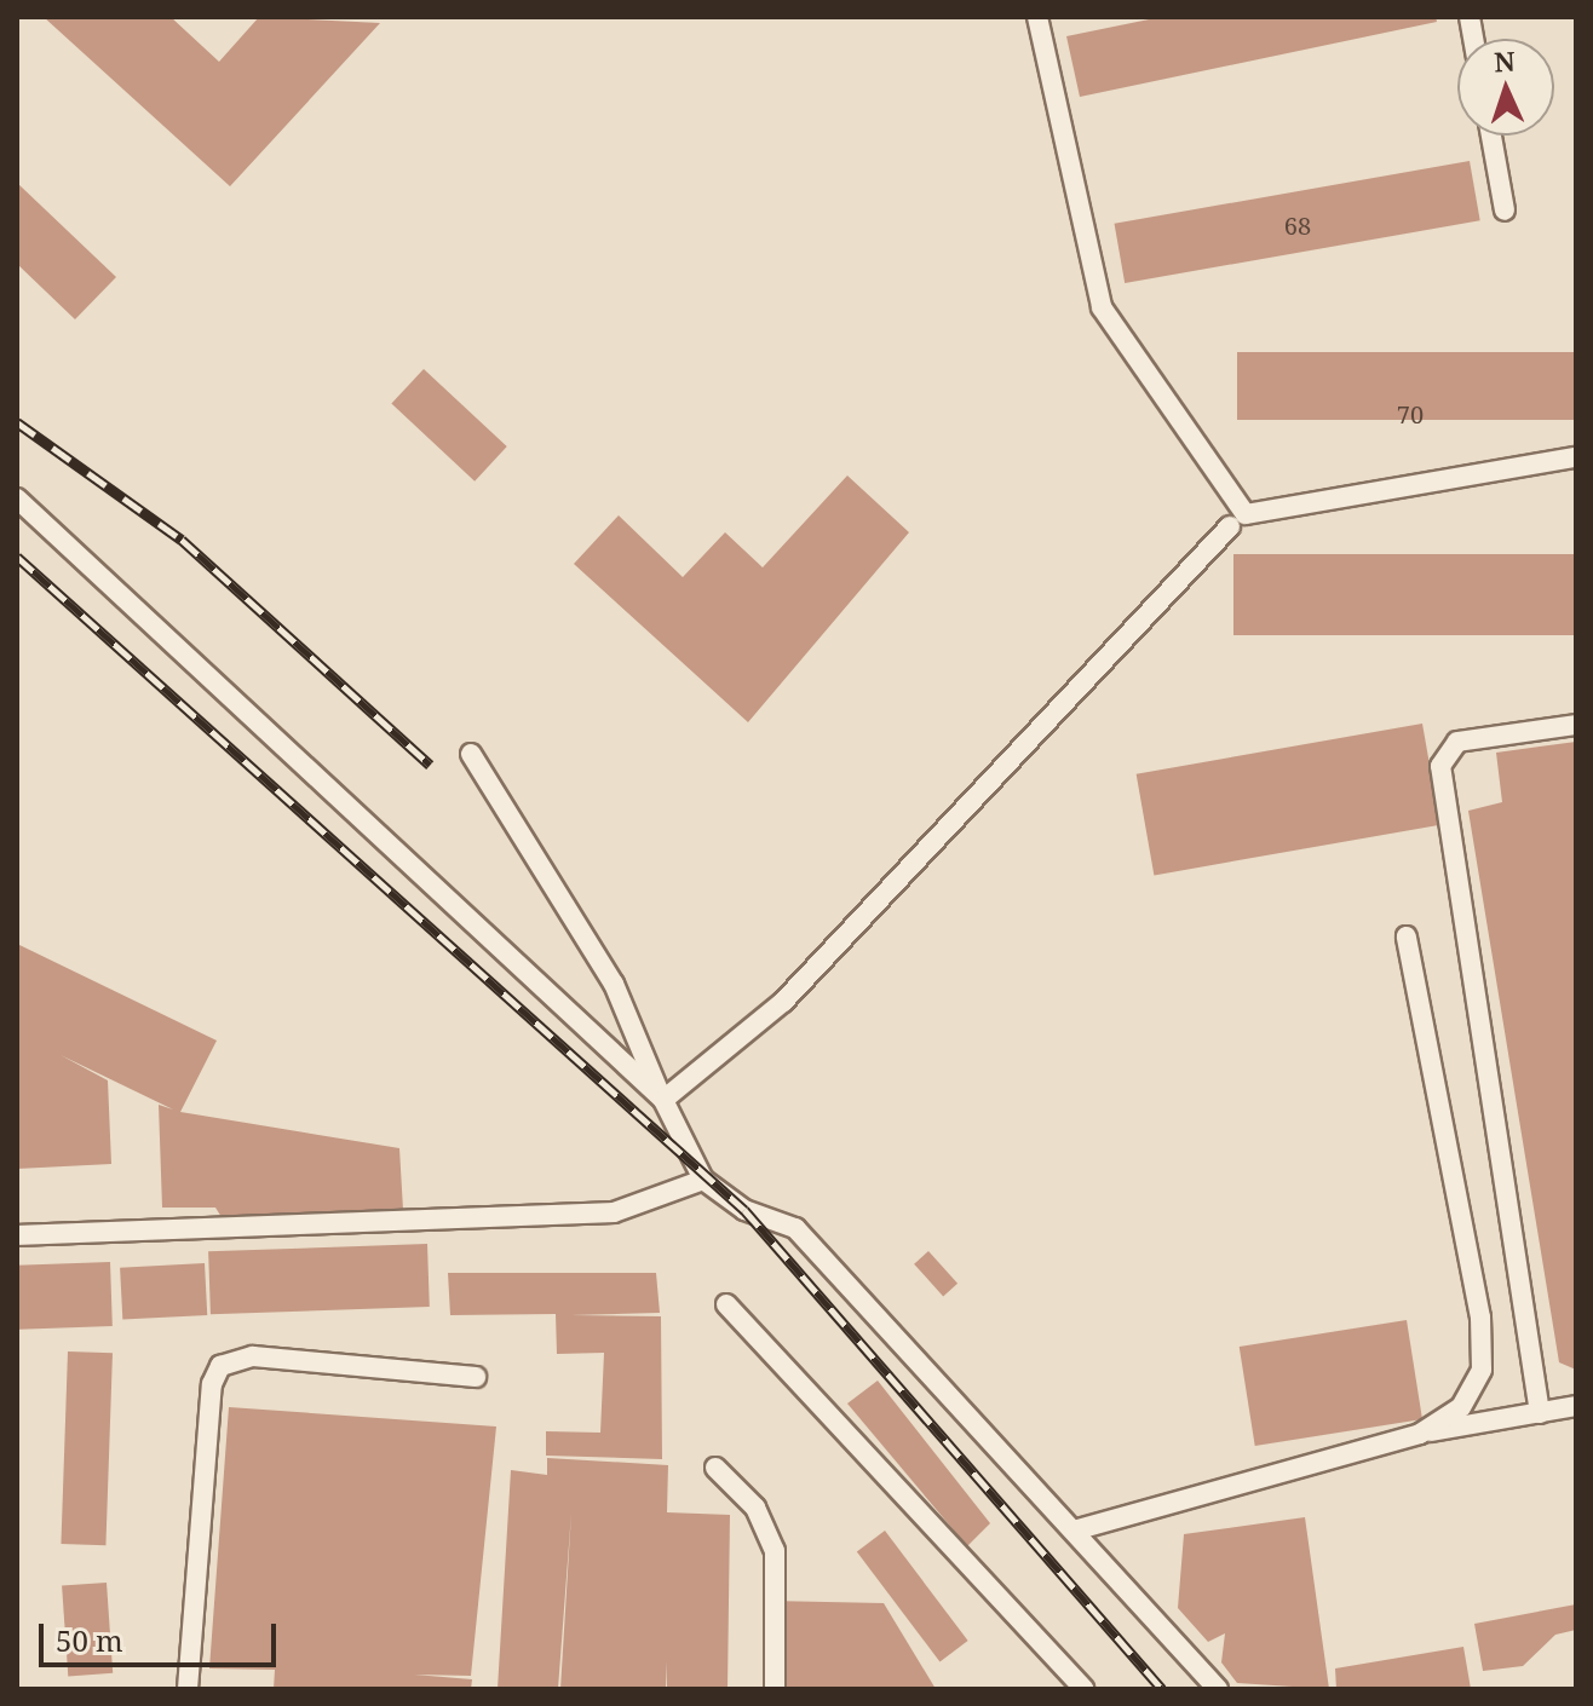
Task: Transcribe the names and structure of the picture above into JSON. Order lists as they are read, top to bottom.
{
  "house_numbers": ["68", "70"],
  "scale_bar": "50 m",
  "north": "top"
}
